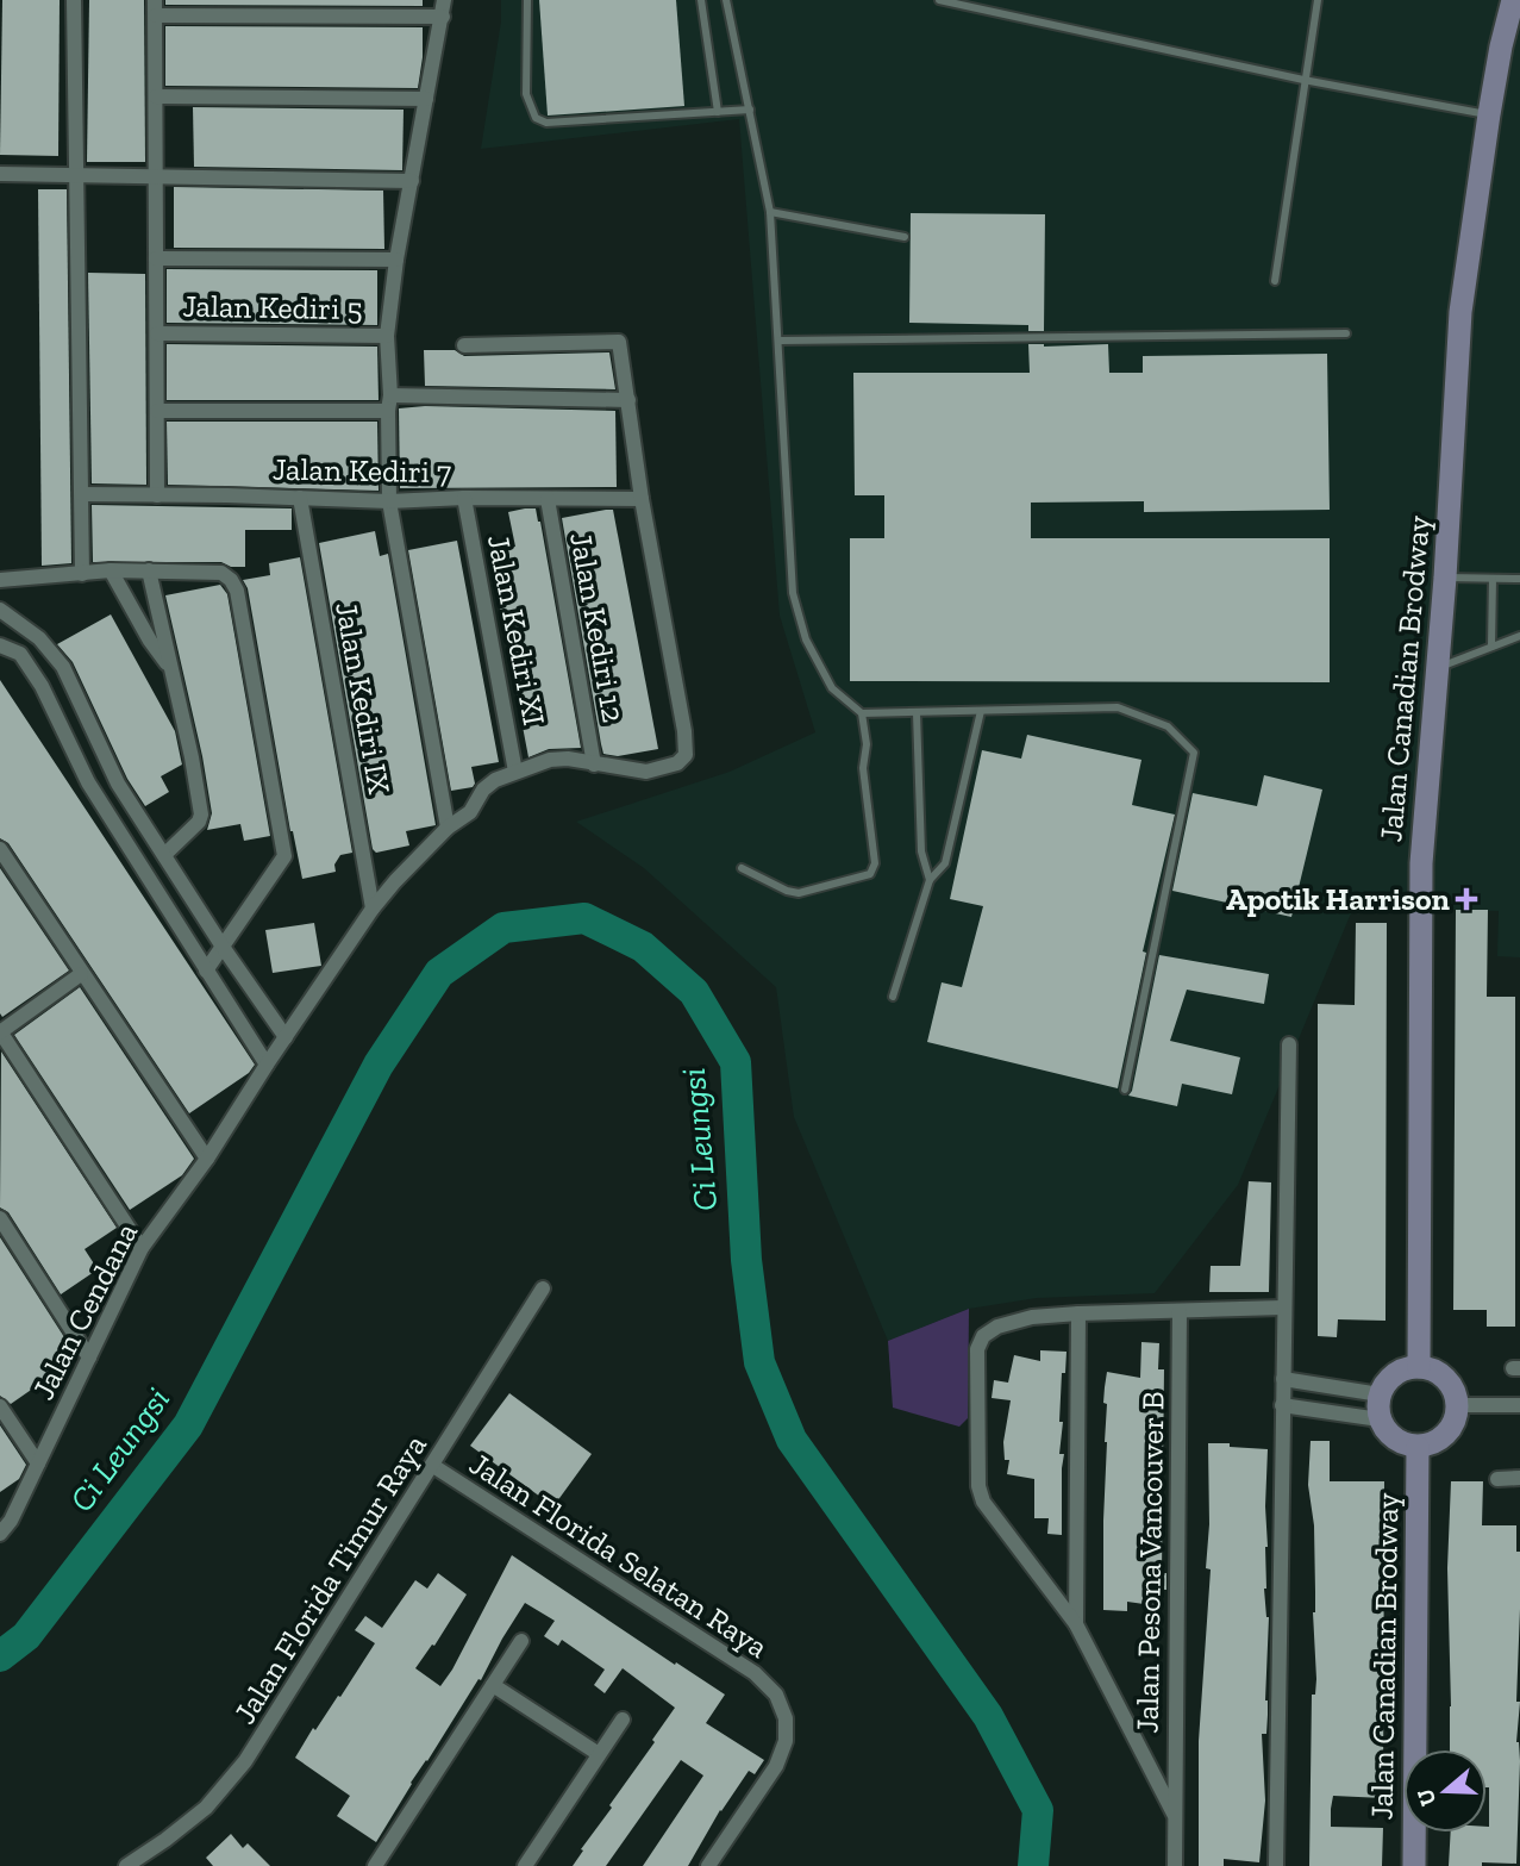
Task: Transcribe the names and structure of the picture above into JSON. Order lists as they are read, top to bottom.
{
  "streets": {
    "street": [
      "Jalan Kediri 5",
      "Jalan Kediri 7",
      "Jalan Kediri 12",
      "Jalan Kediri XI",
      "Jalan Canadian Brodway",
      "Jalan Kediri IX",
      "Jalan Cendana",
      "Jalan Florida Selatan Raya",
      "Jalan Pesona Vancouver B",
      "Jalan Florida Timur Raya"
    ]
  },
  "crossings": [
    ["Jalan Kediri 7", "Jalan Kediri 12"],
    ["Jalan Kediri 7", "Jalan Kediri XI"],
    ["Jalan Kediri 7", "Jalan Kediri IX"],
    ["Jalan Kediri 7", "Jalan Cendana"],
    ["Jalan Kediri 12", "Jalan Cendana"],
    ["Jalan Kediri XI", "Jalan Cendana"],
    ["Jalan Kediri IX", "Jalan Cendana"],
    ["Jalan Florida Selatan Raya", "Jalan Florida Timur Raya"]
  ],
  "water": ["Ci Leungsi"],
  "places": {
    "health": ["Apotik Harrison"]
  },
  "north": "left"
}
